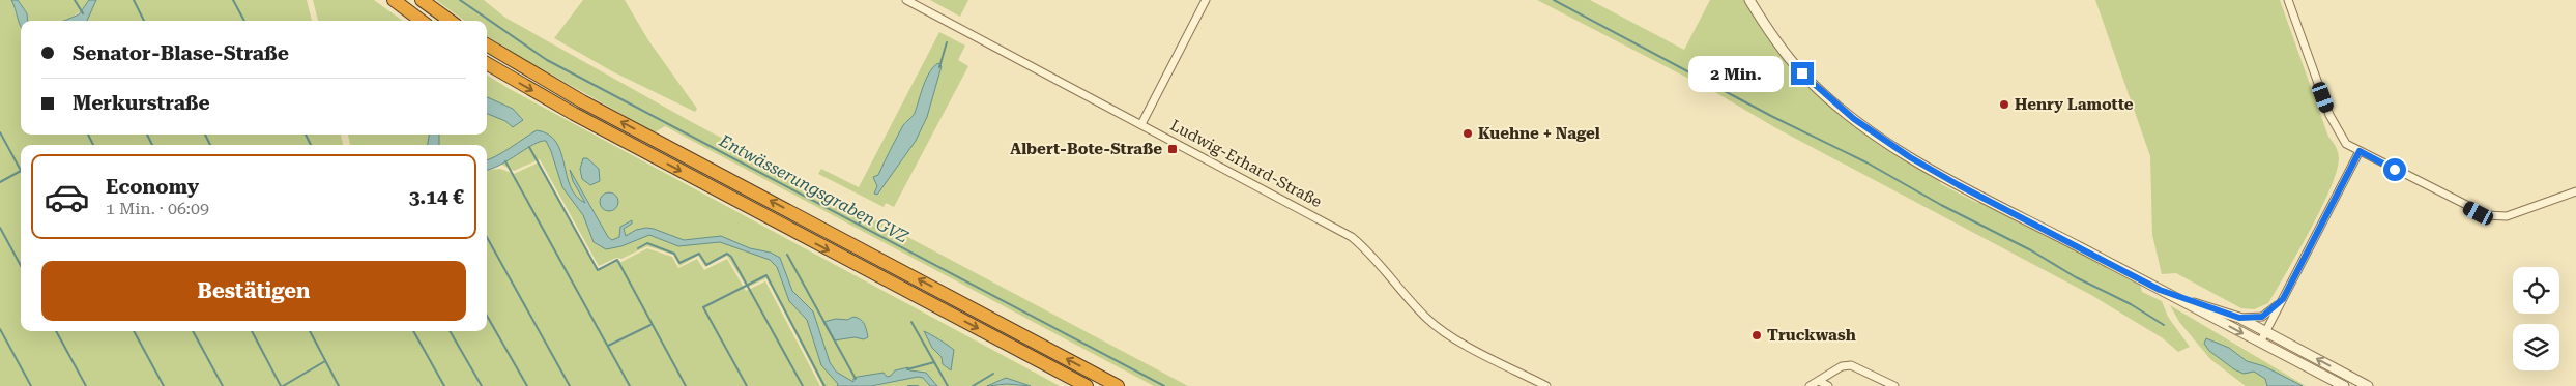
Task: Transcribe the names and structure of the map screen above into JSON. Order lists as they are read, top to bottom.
{
  "streets": {
    "street": ["Ludwig-Erhard-Straße"]
  },
  "water": ["Entwässerungsgraben GVZ"],
  "places": {
    "other": ["Henry Lamotte", "Kuehne + Nagel", "Truckwash"],
    "transit": ["Albert-Bote-Straße"]
  },
  "page": {
    "banner": ["Senator-Blase-Straße", "Merkurstraße"],
    "bubble": "2 Min.",
    "list": [
      {
        "name": "Economy",
        "note": "1 Min. · 06:09",
        "value": "3.14 €"
      }
    ],
    "buttons": "Bestätigen"
  }
}
